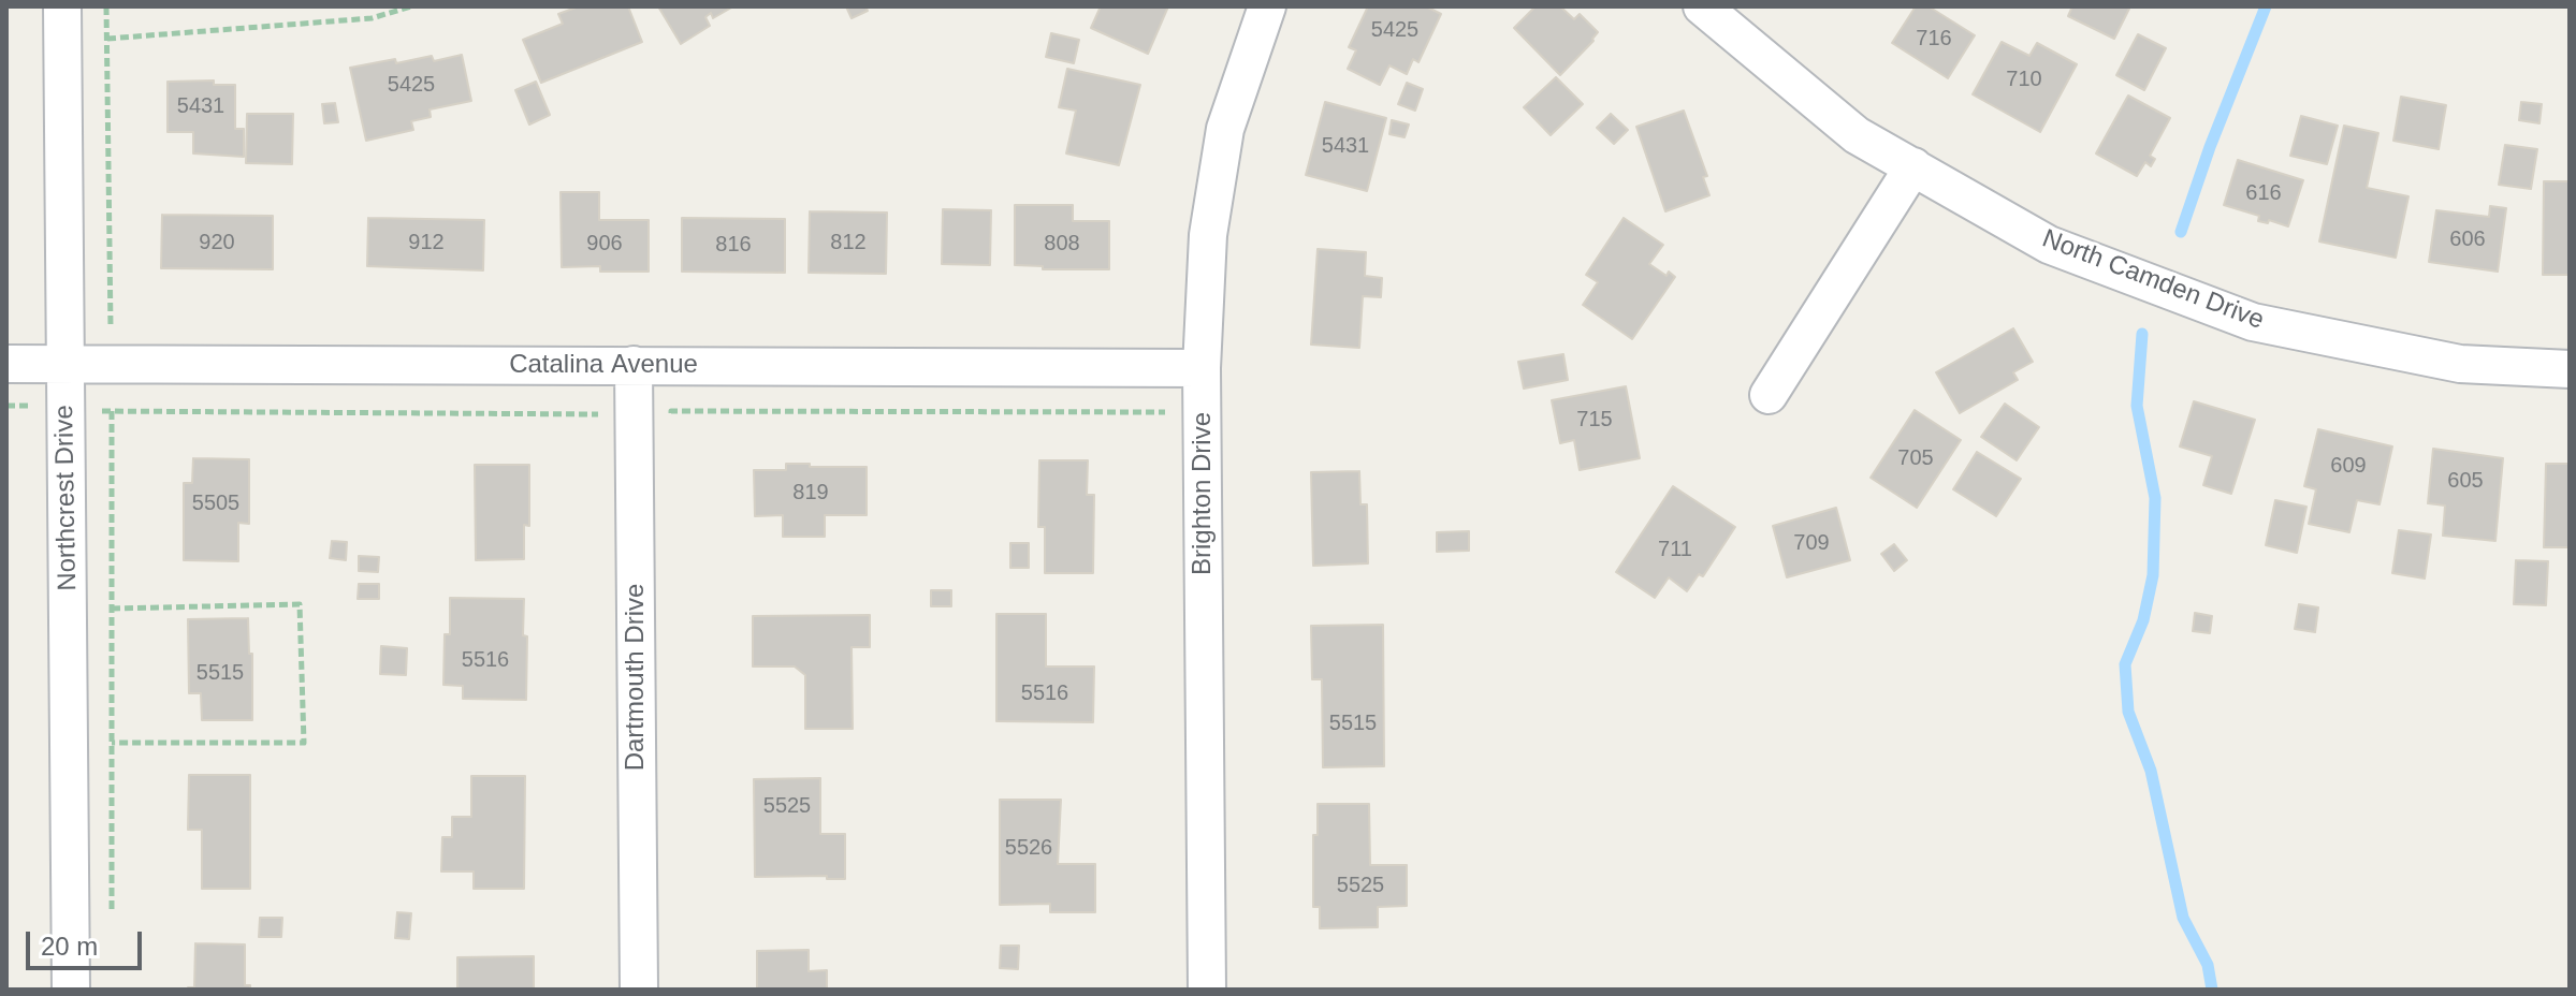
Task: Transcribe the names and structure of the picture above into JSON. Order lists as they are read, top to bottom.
{
  "streets": {
    "street": [
      "North Camden Drive",
      "Catalina Avenue",
      "Brighton Drive",
      "Northcrest Drive",
      "Dartmouth Drive"
    ]
  },
  "crossings": [
    ["Catalina Avenue", "Brighton Drive"],
    ["Catalina Avenue", "Northcrest Drive"],
    ["Catalina Avenue", "Dartmouth Drive"]
  ],
  "house_numbers": [
    "5425",
    "716",
    "710",
    "5425",
    "5431",
    "5431",
    "616",
    "606",
    "920",
    "912",
    "812",
    "906",
    "808",
    "816",
    "715",
    "705",
    "609",
    "605",
    "819",
    "5505",
    "709",
    "711",
    "5516",
    "5515",
    "5516",
    "5515",
    "5525",
    "5526",
    "5525"
  ],
  "scale_bar": "20 m"
}
